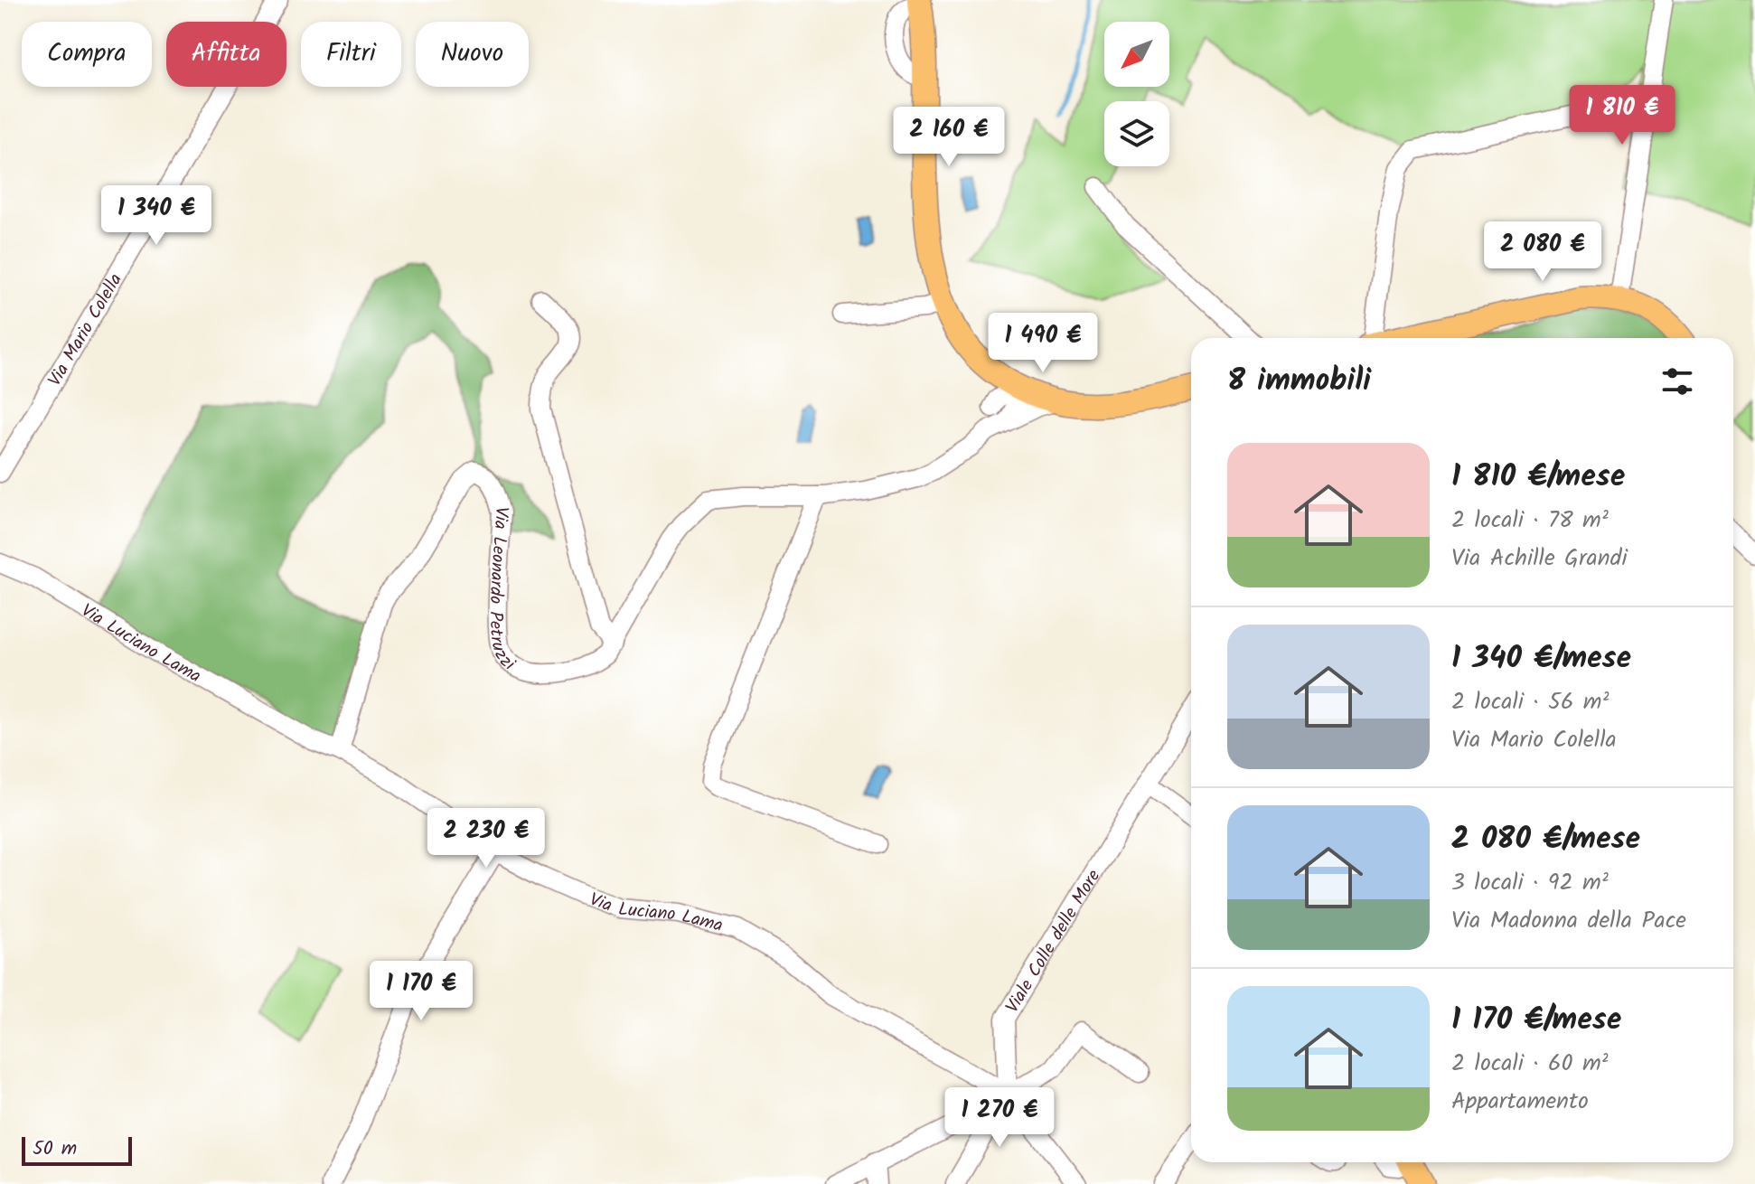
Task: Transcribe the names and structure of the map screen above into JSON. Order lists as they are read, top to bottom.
{
  "streets": {
    "street": [
      "Via Mario Colella",
      "Via Leonardo Petruzzi",
      "Via Luciano Lama",
      "Viale Colle delle More"
    ]
  },
  "crossings": [
    ["Via Leonardo Petruzzi", "Via Luciano Lama"],
    ["Via Luciano Lama", "Viale Colle delle More"]
  ],
  "scale_bar": "50 m",
  "north": "bottom left",
  "page": {
    "chip": [
      "Compra",
      "Affitta",
      "Filtri",
      "Nuovo"
    ],
    "price": [
      "1 810 €",
      "2 160 €",
      "1 340 €",
      "2 080 €",
      "1 490 €",
      "2 230 €",
      "1 170 €",
      "1 270 €"
    ],
    "heading": "8 immobili",
    "list": [
      {
        "name": "1 810 €/mese",
        "note": "2 locali · 78 m² · Via Achille Grandi"
      },
      {
        "name": "1 340 €/mese",
        "note": "2 locali · 56 m² · Via Mario Colella"
      },
      {
        "name": "2 080 €/mese",
        "note": "3 locali · 92 m² · Via Madonna della Pace"
      },
      {
        "name": "1 170 €/mese",
        "note": "2 locali · 60 m² · Appartamento"
      }
    ],
    "scale": "50 m"
  }
}
